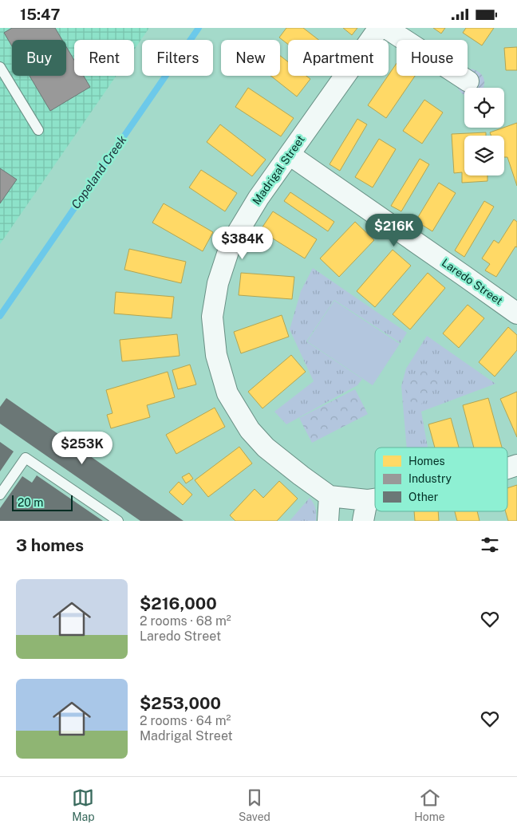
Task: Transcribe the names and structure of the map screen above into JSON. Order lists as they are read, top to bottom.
{
  "streets": {
    "street": ["Madrigal Street", "Laredo Street"]
  },
  "crossings": [
    ["Madrigal Street", "Laredo Street"]
  ],
  "water": ["Copeland Creek"],
  "legend": ["Homes", "Industry", "Other"],
  "scale_bar": "20 m",
  "page": {
    "status": "15:47",
    "chip": [
      "Buy",
      "Rent",
      "Filters",
      "New",
      "Apartment",
      "House"
    ],
    "price": ["$216K", "$384K", "$253K"],
    "scale": "20 m",
    "heading": "3 homes",
    "list": [
      {
        "name": "$216,000",
        "note": "2 rooms · 68 m² · Laredo Street"
      },
      {
        "name": "$253,000",
        "note": "2 rooms · 64 m² · Madrigal Street"
      }
    ],
    "tabs": ["Map", "Saved", "Home"]
  }
}
